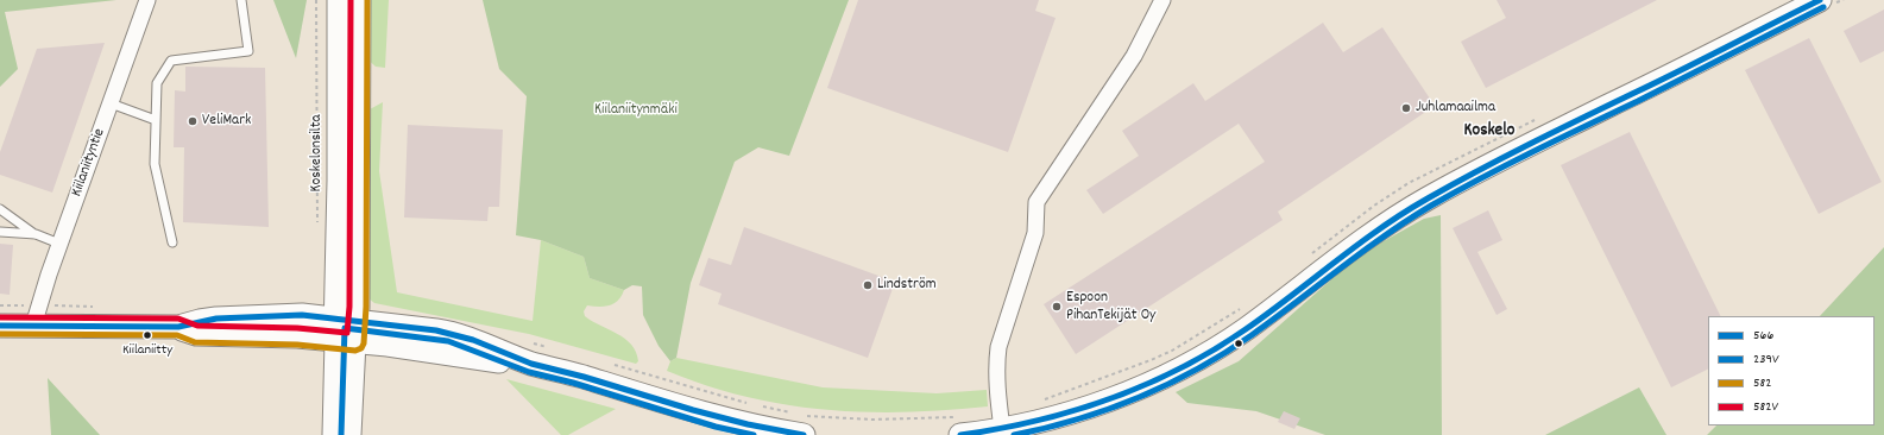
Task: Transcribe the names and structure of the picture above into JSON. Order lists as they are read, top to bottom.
{
  "streets": {
    "main road": ["Koskelonsilta"],
    "street": ["Kiilaniityntie"]
  },
  "districts": ["Koskelo"],
  "parks": ["Kiilaniitynmäki"],
  "places": [
    "Juhlamaailma",
    "VeliMark",
    "Lindström",
    "Espoon PihanTekijät Oy",
    "Kiilaniitty"
  ],
  "lines": [
    "transit line 566",
    "transit line 582",
    "transit line 582V",
    "transit line 239V"
  ],
  "legend": [
    "566",
    "239V",
    "582",
    "582V"
  ]
}
